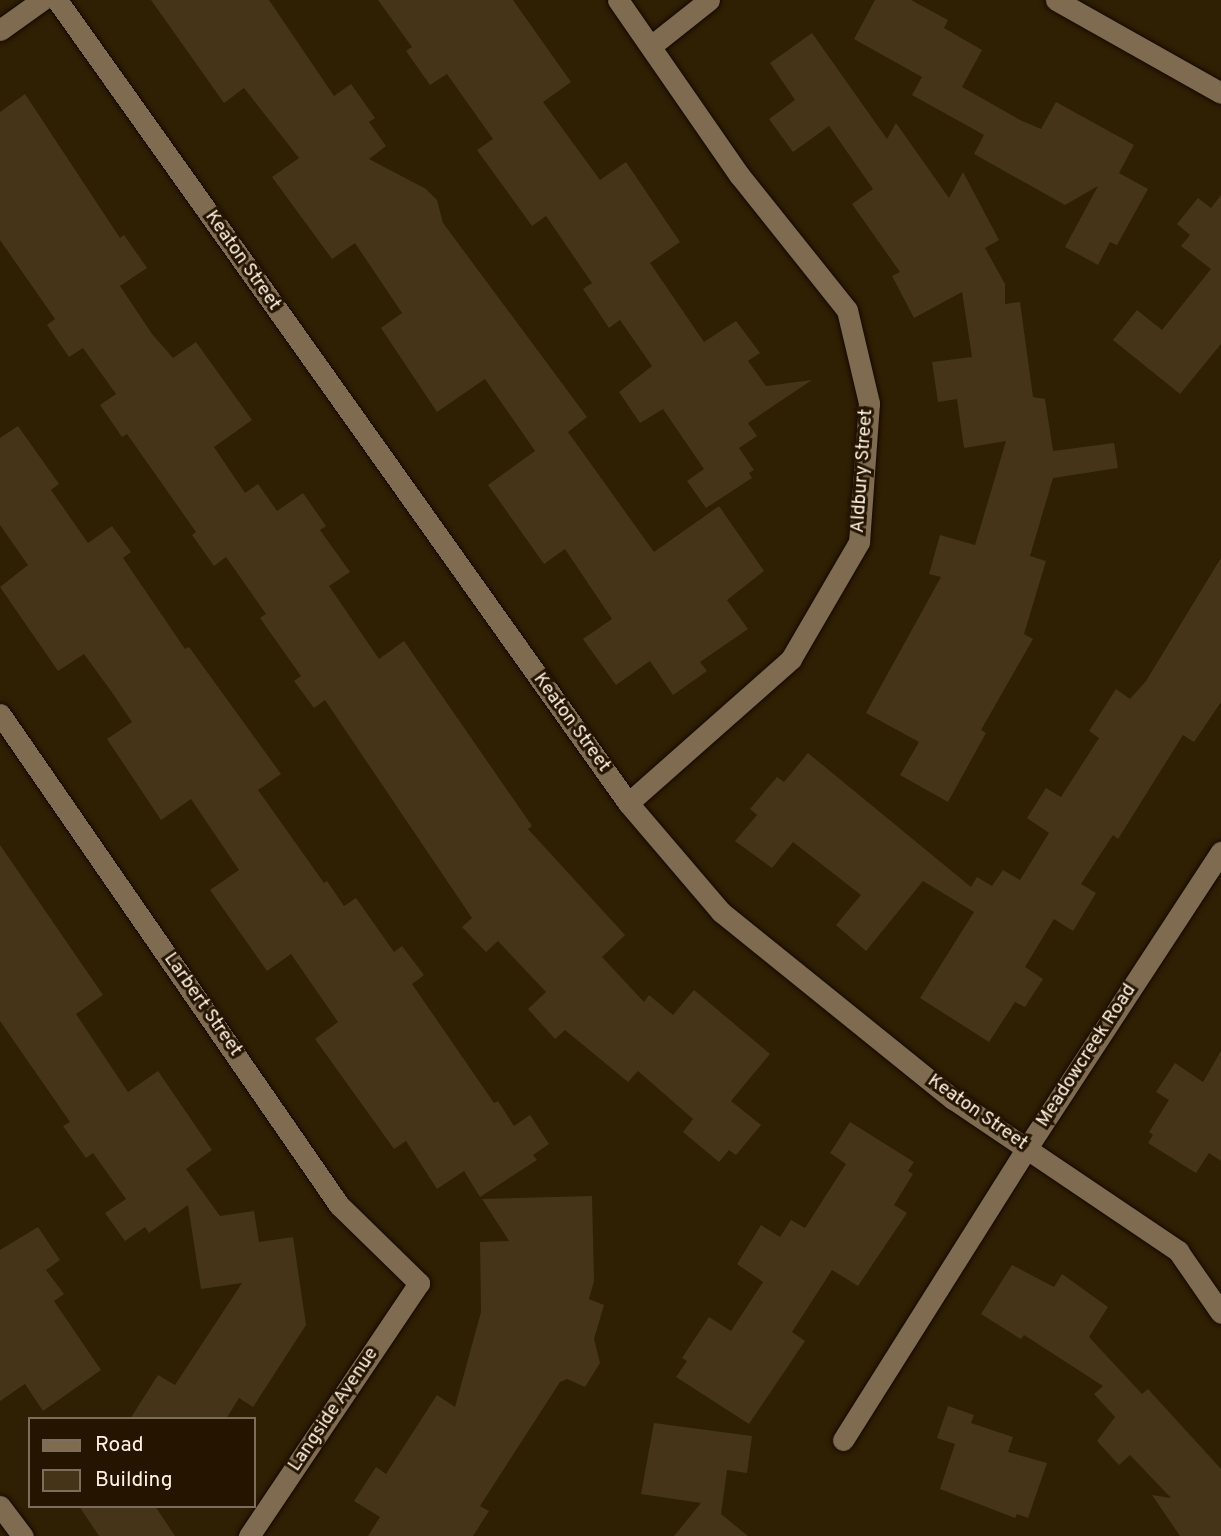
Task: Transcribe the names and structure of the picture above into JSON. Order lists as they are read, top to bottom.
{
  "streets": {
    "street": [
      "Keaton Street",
      "Aldbury Street",
      "Larbert Street",
      "Meadowcreek Road",
      "Langside Avenue"
    ]
  },
  "crossings": [
    ["Keaton Street", "Aldbury Street"],
    ["Keaton Street", "Meadowcreek Road"],
    ["Larbert Street", "Langside Avenue"]
  ],
  "legend": ["Road", "Building"]
}
